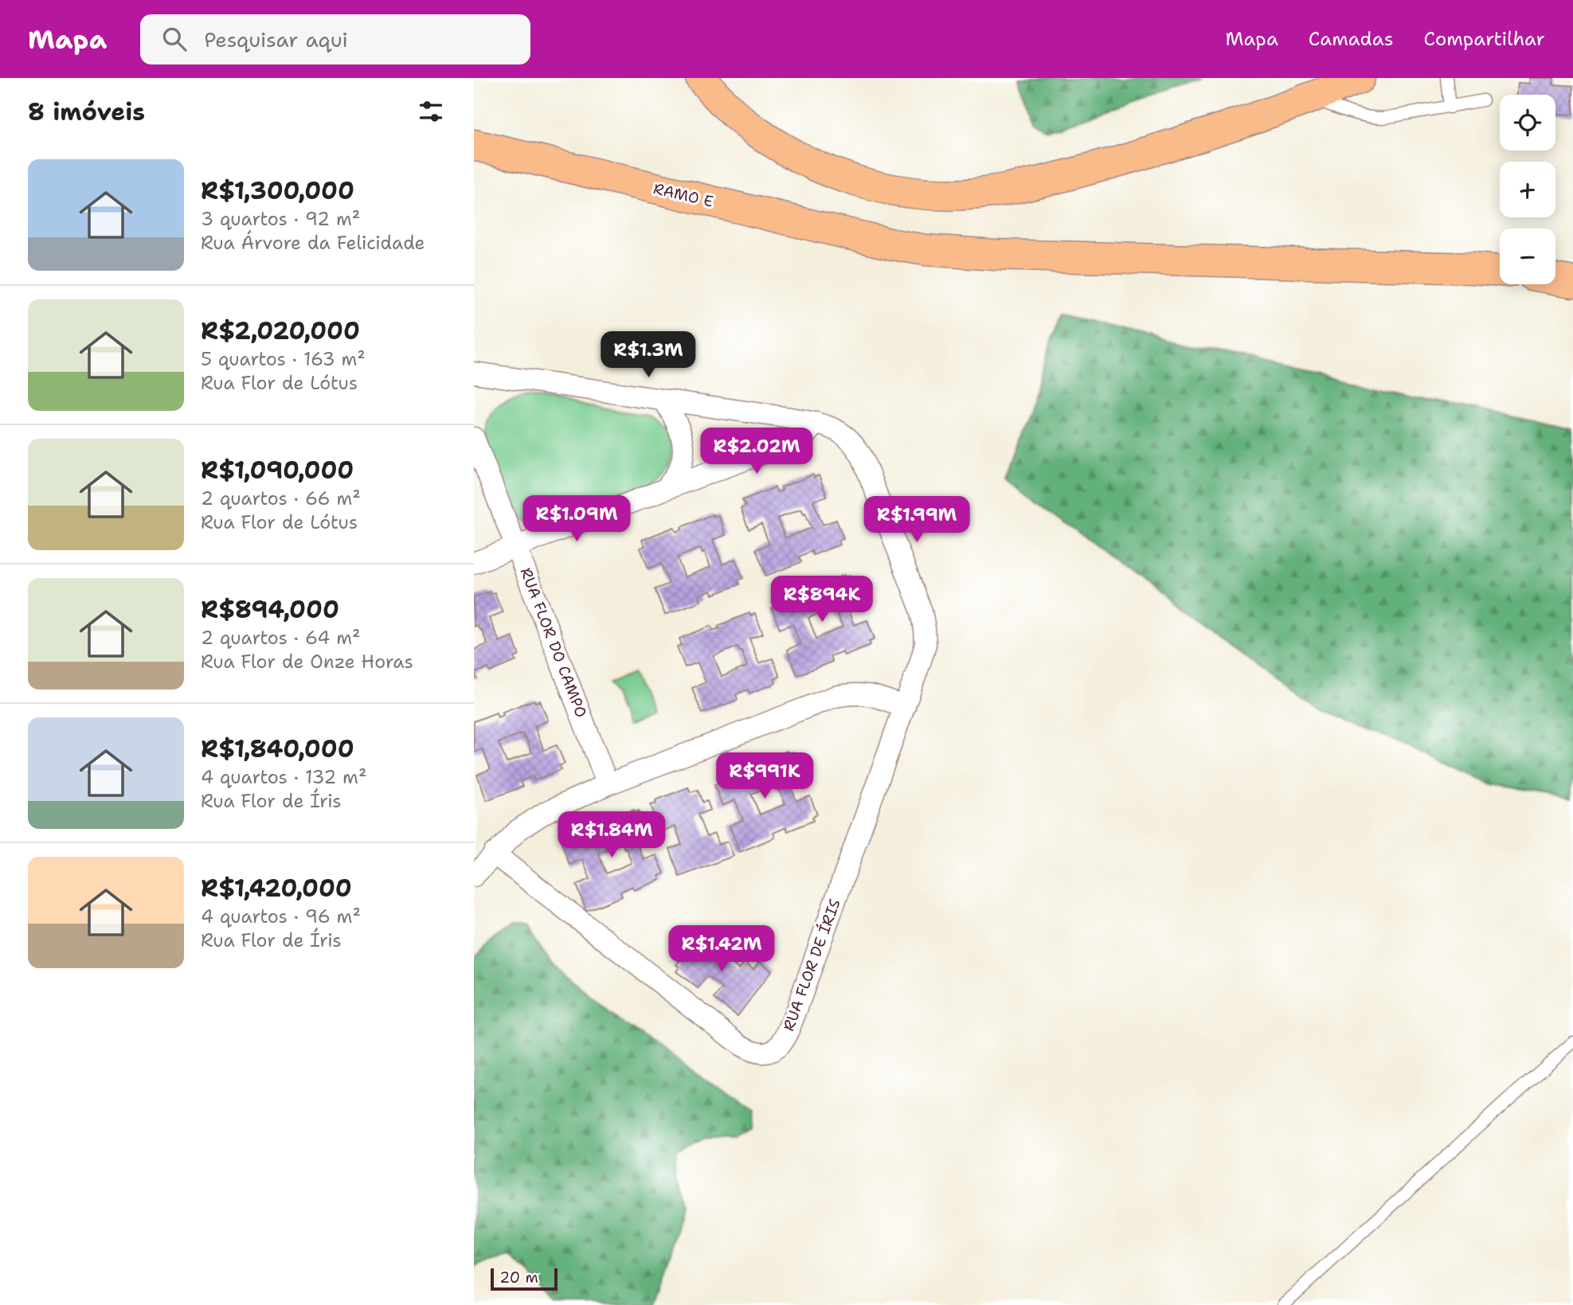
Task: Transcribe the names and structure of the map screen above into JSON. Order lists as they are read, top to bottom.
{
  "streets": {
    "highway": ["RAMO E"],
    "street": ["RUA FLOR DO CAMPO", "RUA FLOR DE ÍRIS"]
  },
  "scale_bar": "20 m",
  "page": {
    "header": "Mapa",
    "search": "Pesquisar aqui",
    "nav": ["Mapa", "Camadas", "Compartilhar"],
    "heading": "8 imóveis",
    "map_buttons": ["+", "−"],
    "list": [
      {
        "name": "R$1,300,000",
        "note": "3 quartos · 92 m² · Rua Árvore da Felicidade"
      },
      {
        "name": "R$2,020,000",
        "note": "5 quartos · 163 m² · Rua Flor de Lótus"
      },
      {
        "name": "R$1,090,000",
        "note": "2 quartos · 66 m² · Rua Flor de Lótus"
      },
      {
        "name": "R$894,000",
        "note": "2 quartos · 64 m² · Rua Flor de Onze Horas"
      },
      {
        "name": "R$1,840,000",
        "note": "4 quartos · 132 m² · Rua Flor de Íris"
      },
      {
        "name": "R$1,420,000",
        "note": "4 quartos · 96 m² · Rua Flor de Íris"
      }
    ],
    "price": [
      "R$1.3M",
      "R$2.02M",
      "R$1.09M",
      "R$1.99M",
      "R$894K",
      "R$991K",
      "R$1.84M",
      "R$1.42M"
    ],
    "scale": "20 m"
  }
}
